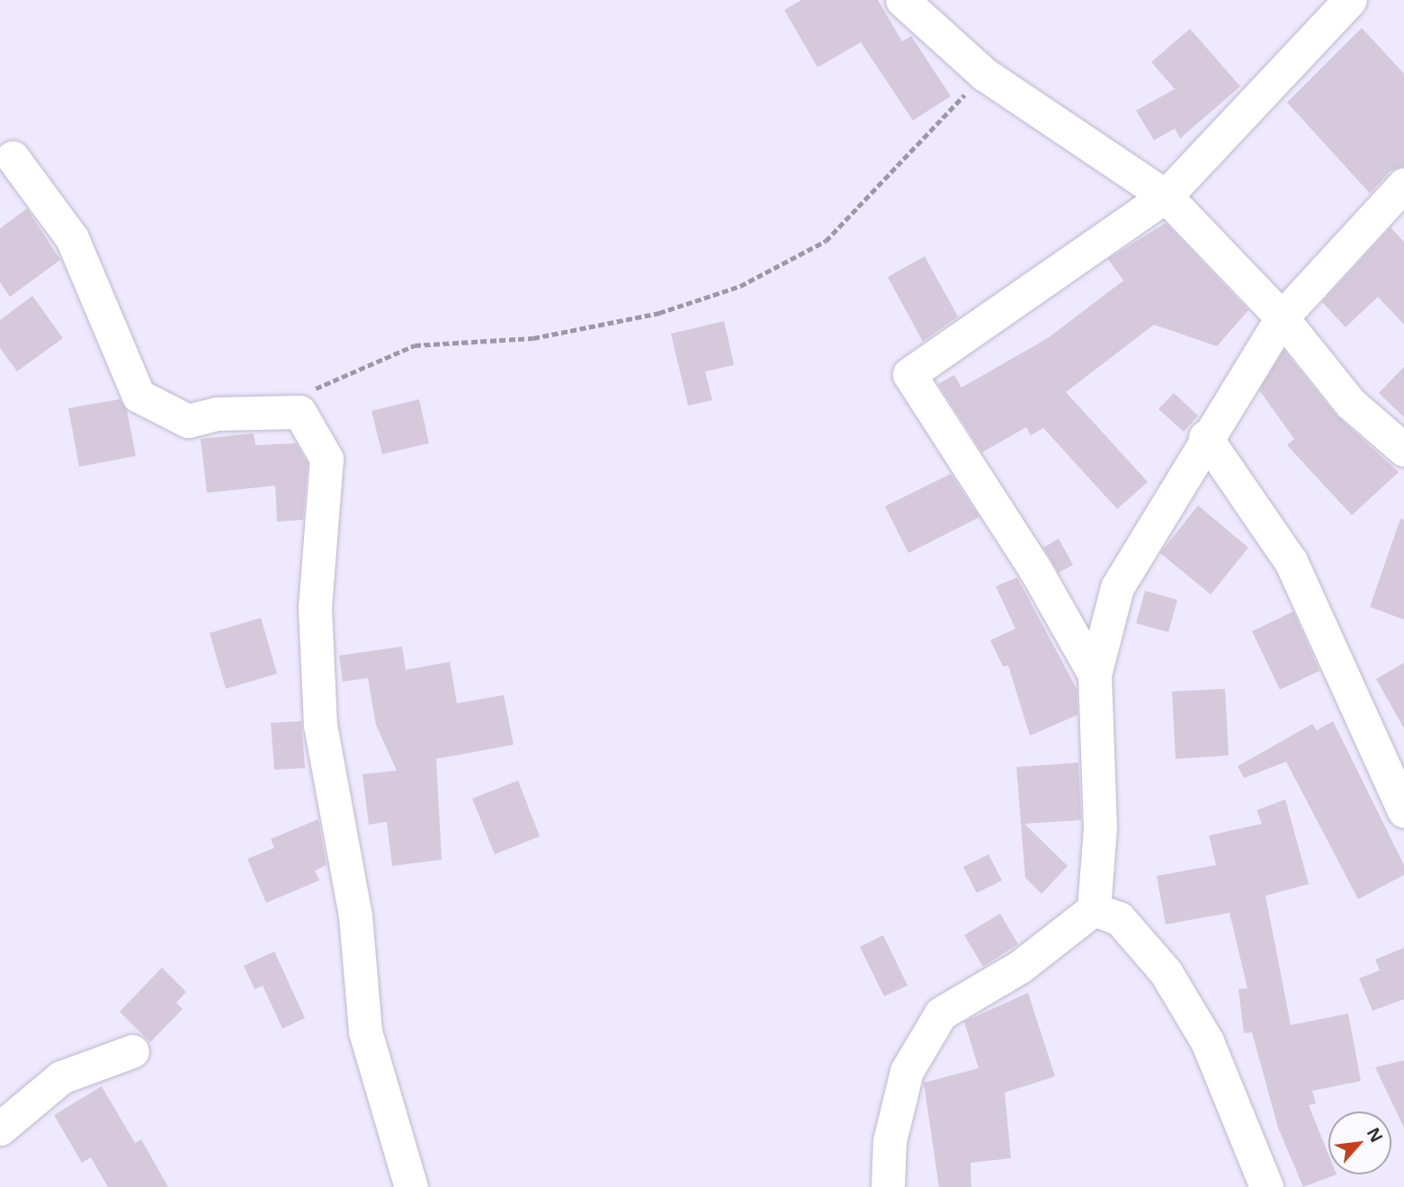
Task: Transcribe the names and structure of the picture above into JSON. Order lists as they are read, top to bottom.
{
  "north": "top right"
}
